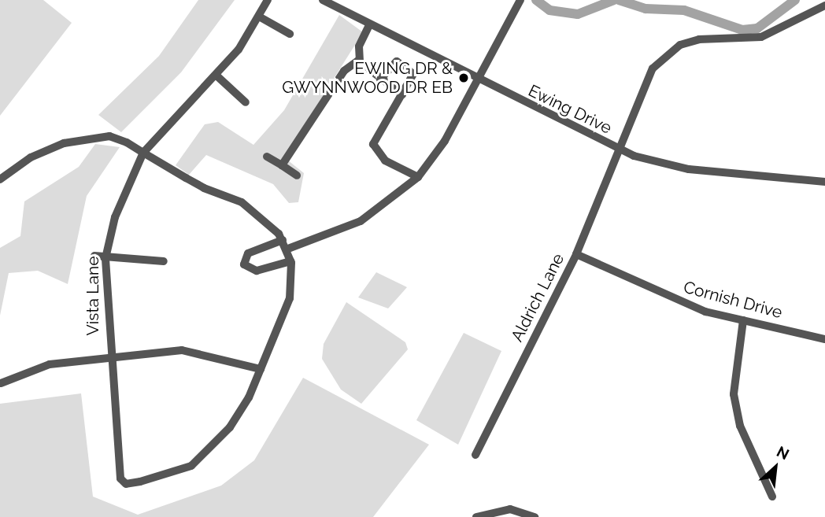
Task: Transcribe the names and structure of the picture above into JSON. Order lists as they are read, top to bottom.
{
  "streets": {
    "street": [
      "Ewing Drive",
      "Vista Lane",
      "Aldrich Lane",
      "Cornish Drive"
    ]
  },
  "crossings": [
    ["Ewing Drive", "Aldrich Lane"],
    ["Aldrich Lane", "Cornish Drive"]
  ],
  "places": ["EWING DR & GWYNNWOOD DR EB"],
  "north": "top right"
}
